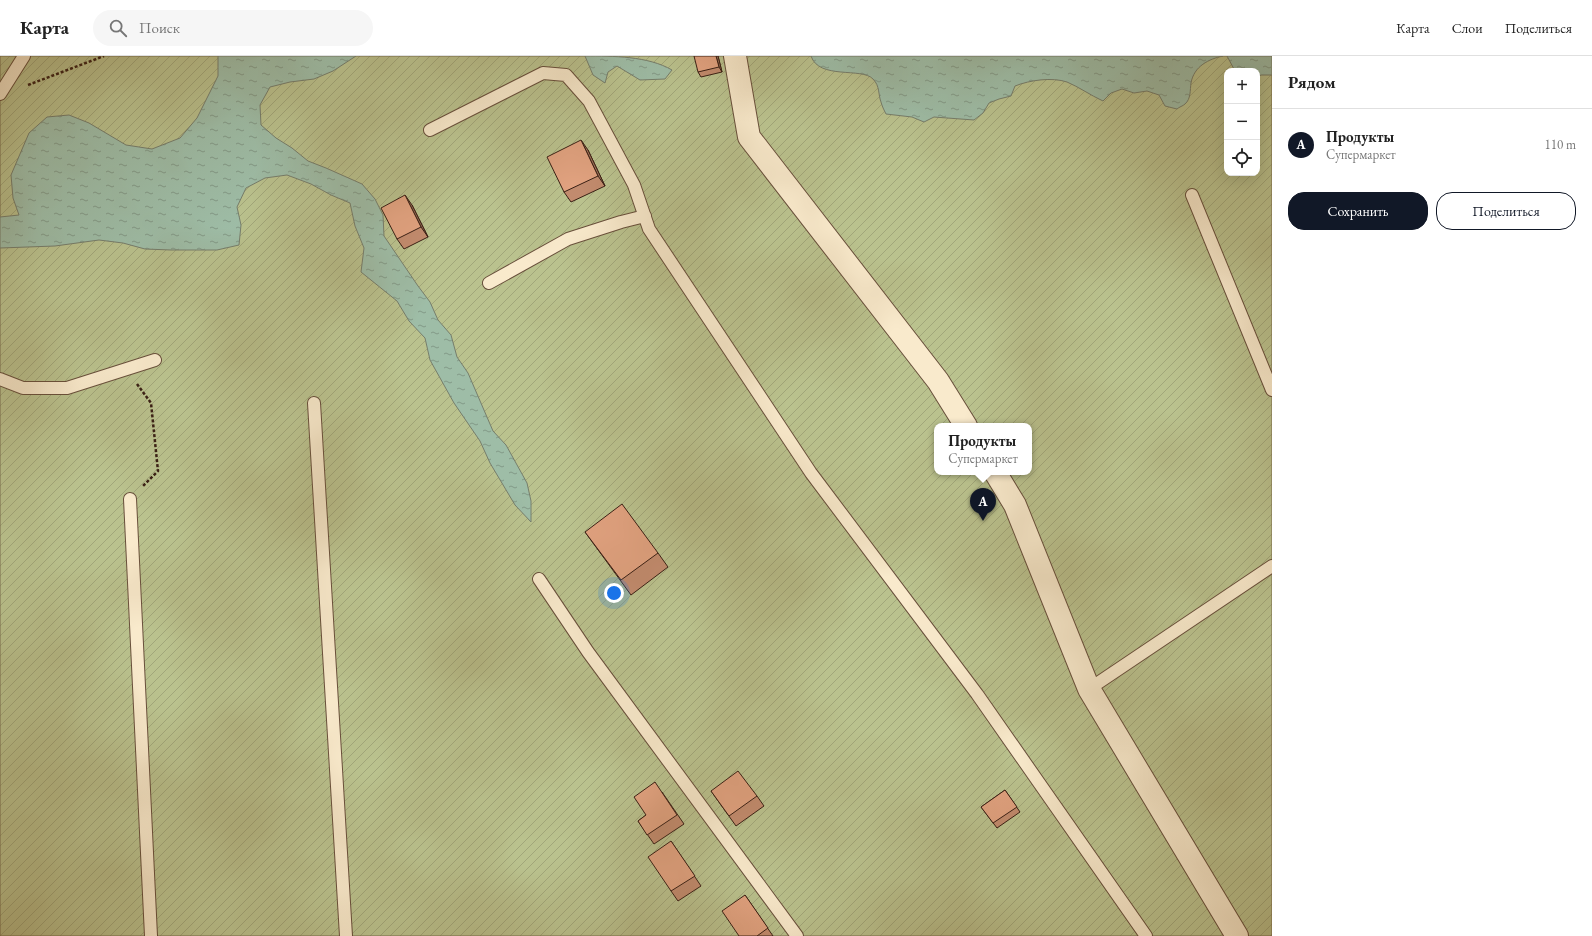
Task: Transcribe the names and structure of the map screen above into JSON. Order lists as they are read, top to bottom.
{
  "page": {
    "header": "Карта",
    "search": "Поиск",
    "nav": ["Карта", "Слои", "Поделиться"],
    "heading": "Рядом",
    "map_buttons": ["+", "−"],
    "list": [
      {
        "mark": "A",
        "name": "Продукты",
        "note": "Супермаркет",
        "value": "110 m"
      }
    ],
    "buttons": ["Сохранить", "Поделиться"],
    "popup": ["Продукты", "Супермаркет"],
    "pins": "A"
  }
}
